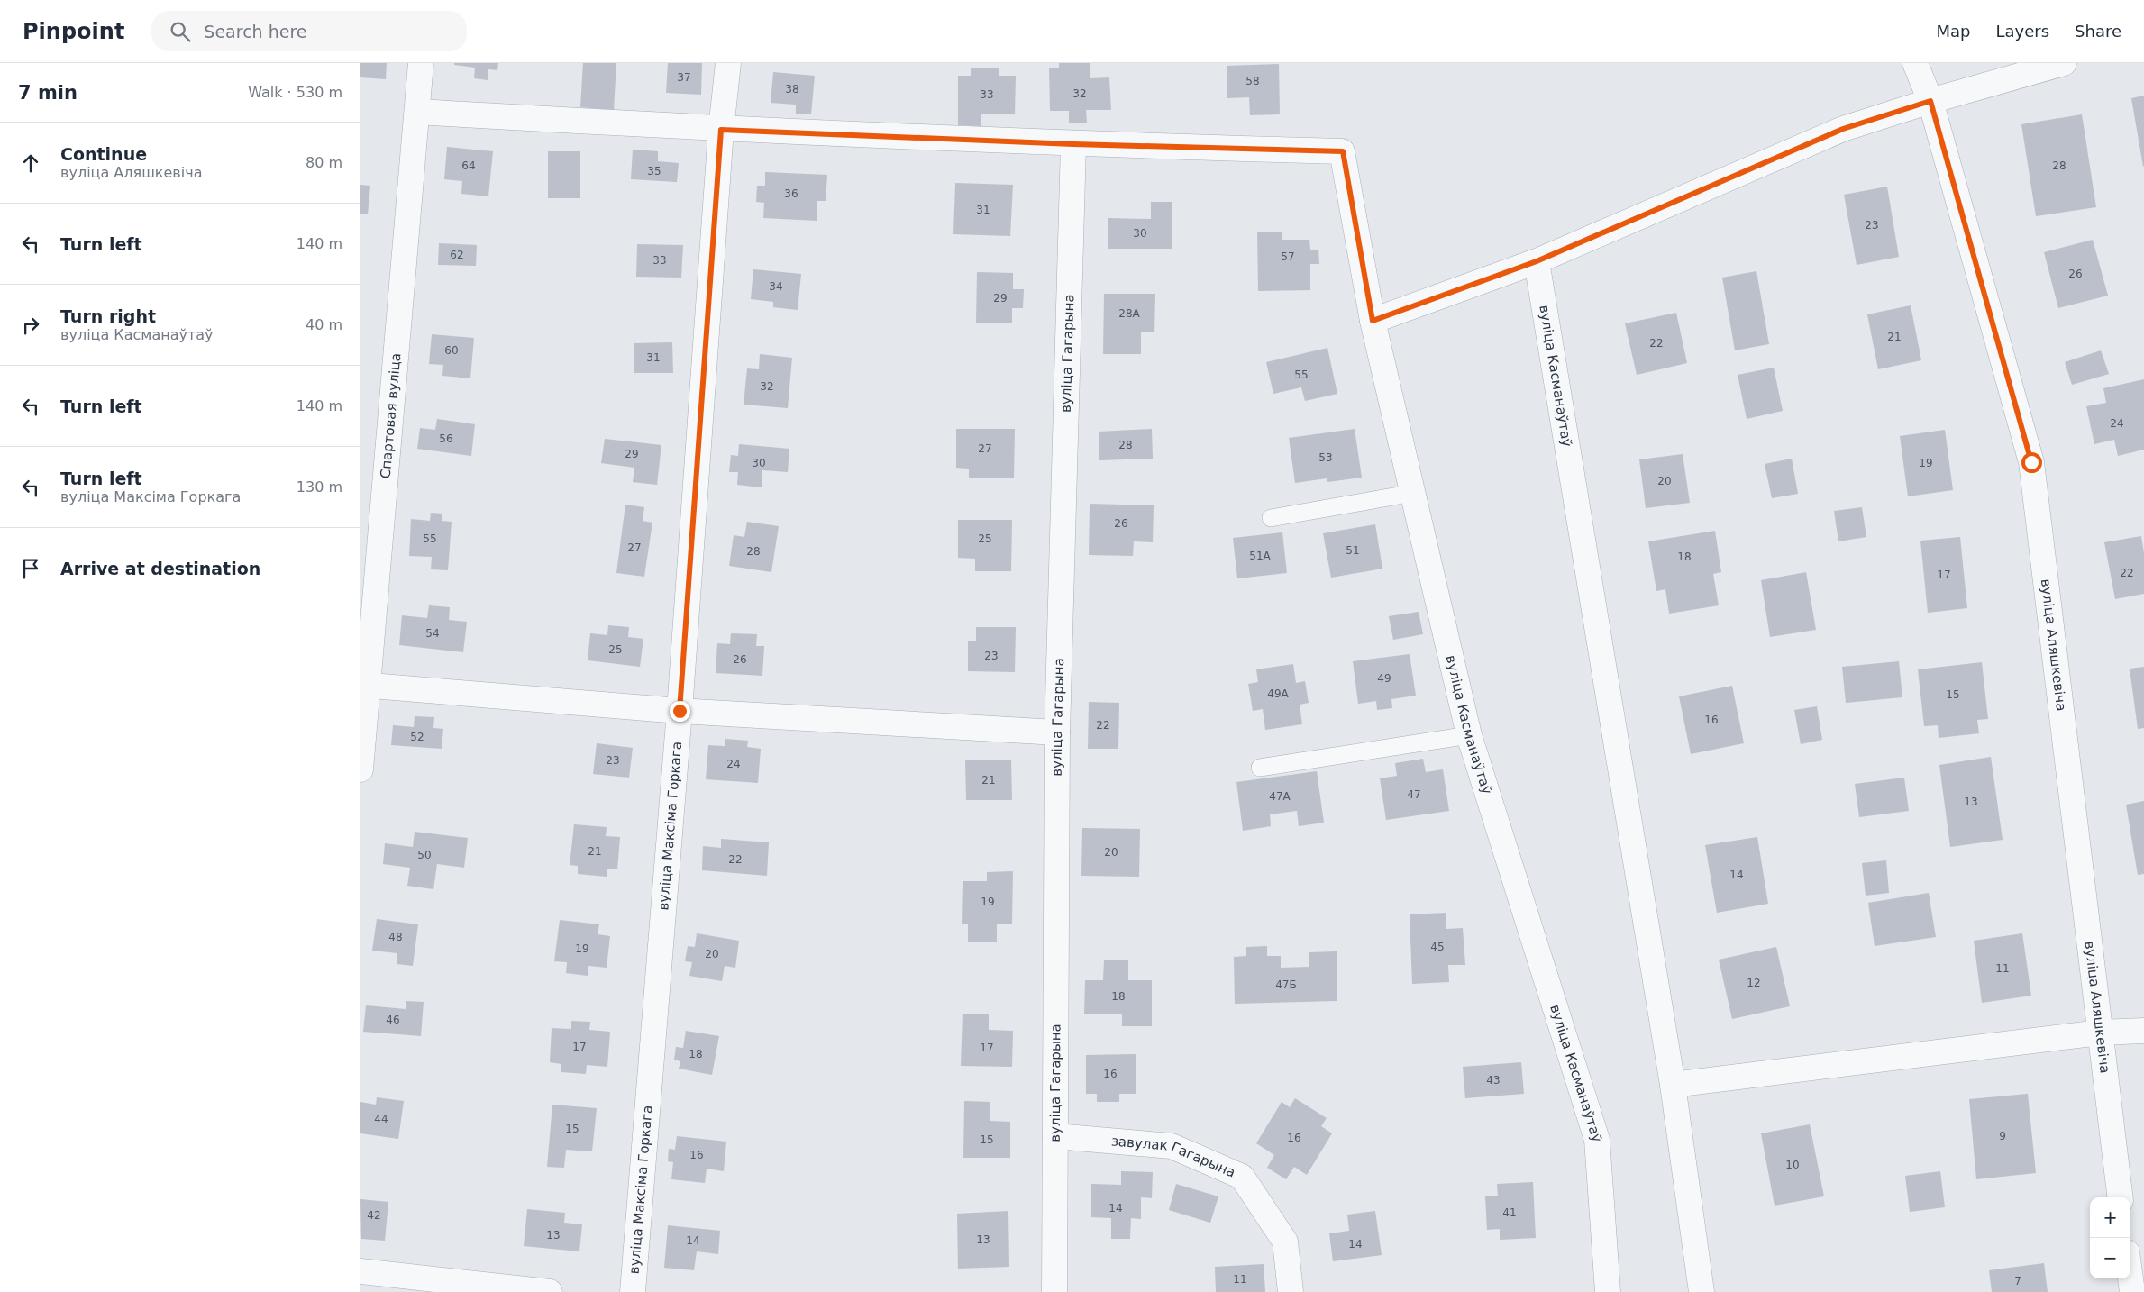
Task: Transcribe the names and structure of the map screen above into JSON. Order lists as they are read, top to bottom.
{
  "streets": {
    "street": [
      "вуліца Гагарына",
      "вуліца Касманаўтаў",
      "Спартовая вуліца",
      "вуліца Аляшкевіча",
      "вуліца Максіма Горкага",
      "завулак Гагарына"
    ]
  },
  "crossings": [
    ["вуліца Гагарына", "вуліца Касманаўтаў"],
    ["вуліца Гагарына", "завулак Гагарына"]
  ],
  "house_numbers": [
    "37",
    "58",
    "38",
    "32",
    "33",
    "64",
    "28",
    "35",
    "36",
    "31",
    "23",
    "30",
    "62",
    "57",
    "33",
    "26",
    "34",
    "29",
    "28А",
    "21",
    "22",
    "60",
    "31",
    "55",
    "32",
    "24",
    "56",
    "28",
    "27",
    "29",
    "53",
    "30",
    "19",
    "20",
    "26",
    "55",
    "25",
    "27",
    "51",
    "28",
    "51А",
    "18",
    "22",
    "17",
    "54",
    "25",
    "23",
    "26",
    "49",
    "49А",
    "15",
    "16",
    "22",
    "52",
    "23",
    "24",
    "21",
    "47",
    "47А",
    "13",
    "21",
    "20",
    "50",
    "22",
    "14",
    "19",
    "48",
    "45",
    "19",
    "20",
    "11",
    "12",
    "47Б",
    "18",
    "46",
    "17",
    "17",
    "18",
    "16",
    "43",
    "44",
    "15",
    "9",
    "16",
    "15",
    "16",
    "10",
    "14",
    "41",
    "42",
    "13",
    "13",
    "14",
    "14",
    "11",
    "7"
  ],
  "page": {
    "header": "Pinpoint",
    "search": "Search here",
    "nav": ["Map", "Layers", "Share"],
    "heading": ["7 min", "Walk · 530 m"],
    "list": [
      ["Continue", "вуліца Аляшкевіча", "80 m"],
      ["Turn left", "140 m"],
      ["Turn right", "вуліца Касманаўтаў", "40 m"],
      ["Turn left", "140 m"],
      ["Turn left", "вуліца Максіма Горкага", "130 m"],
      "Arrive at destination"
    ],
    "map_buttons": ["+", "−"]
  }
}
